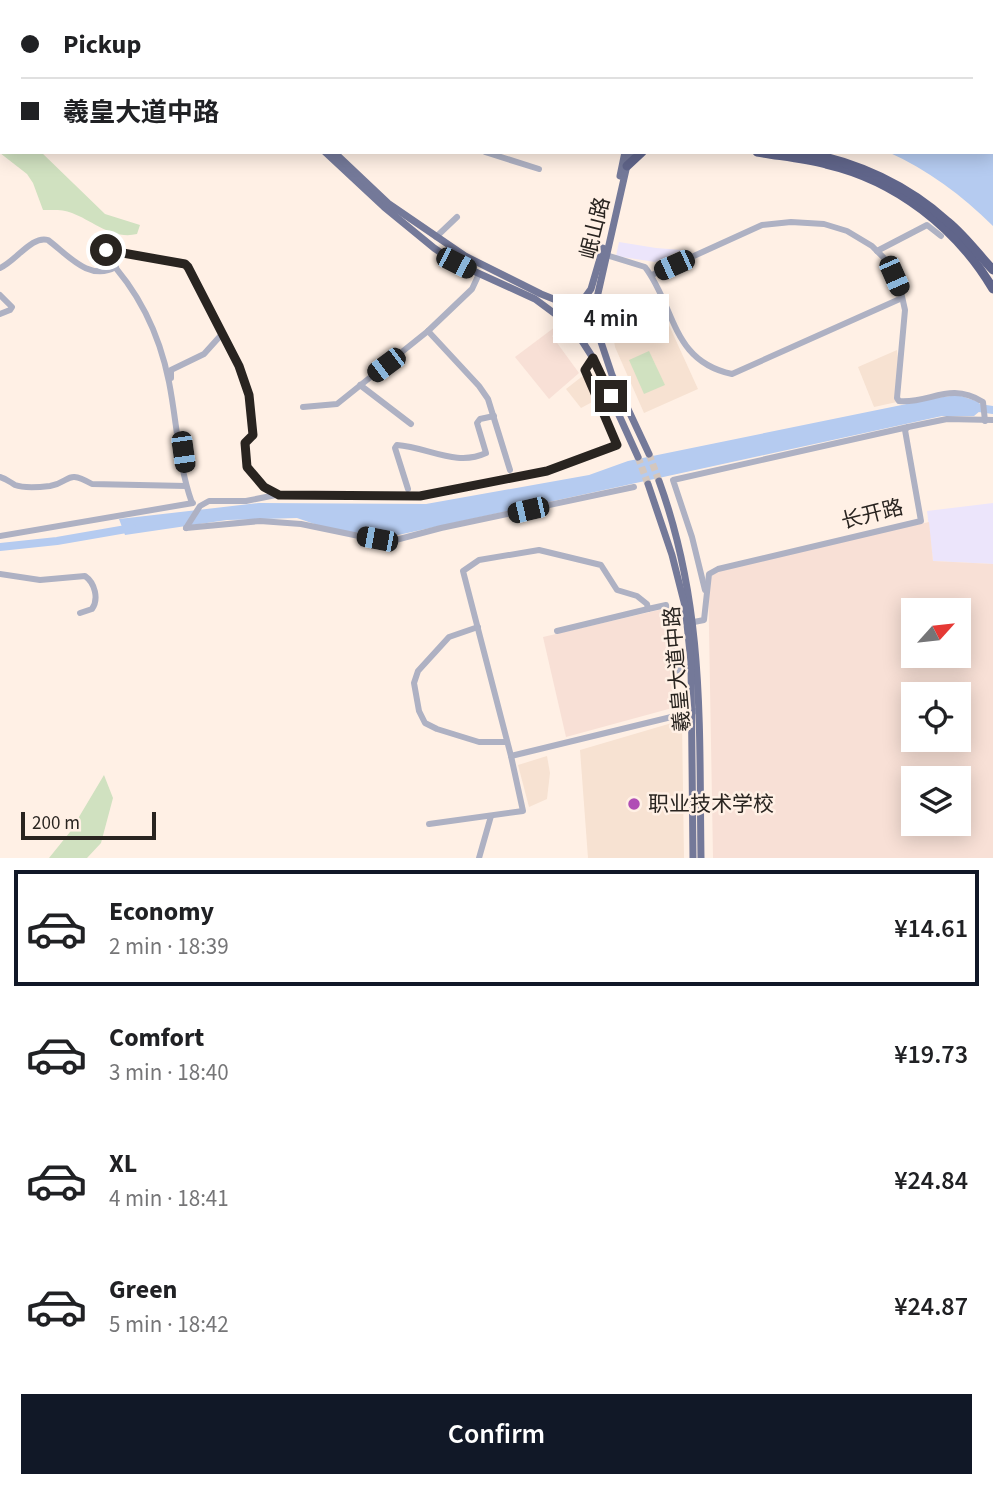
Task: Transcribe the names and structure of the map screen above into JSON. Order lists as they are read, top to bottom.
{
  "streets": {
    "main road": ["岷山路", "羲皇大道中路"],
    "street": ["长开路"]
  },
  "crossings": [
    ["长开路", "羲皇大道中路"]
  ],
  "places": ["职业技术学校"],
  "scale_bar": "200 m",
  "north": "top right",
  "page": {
    "banner": ["Pickup", "羲皇大道中路"],
    "bubble": "4 min",
    "scale": "200 m",
    "list": [
      {
        "name": "Economy",
        "note": "2 min · 18:39",
        "value": "¥14.61"
      },
      {
        "name": "Comfort",
        "note": "3 min · 18:40",
        "value": "¥19.73"
      },
      {
        "name": "XL",
        "note": "4 min · 18:41",
        "value": "¥24.84"
      },
      {
        "name": "Green",
        "note": "5 min · 18:42",
        "value": "¥24.87"
      }
    ],
    "buttons": "Confirm"
  }
}
